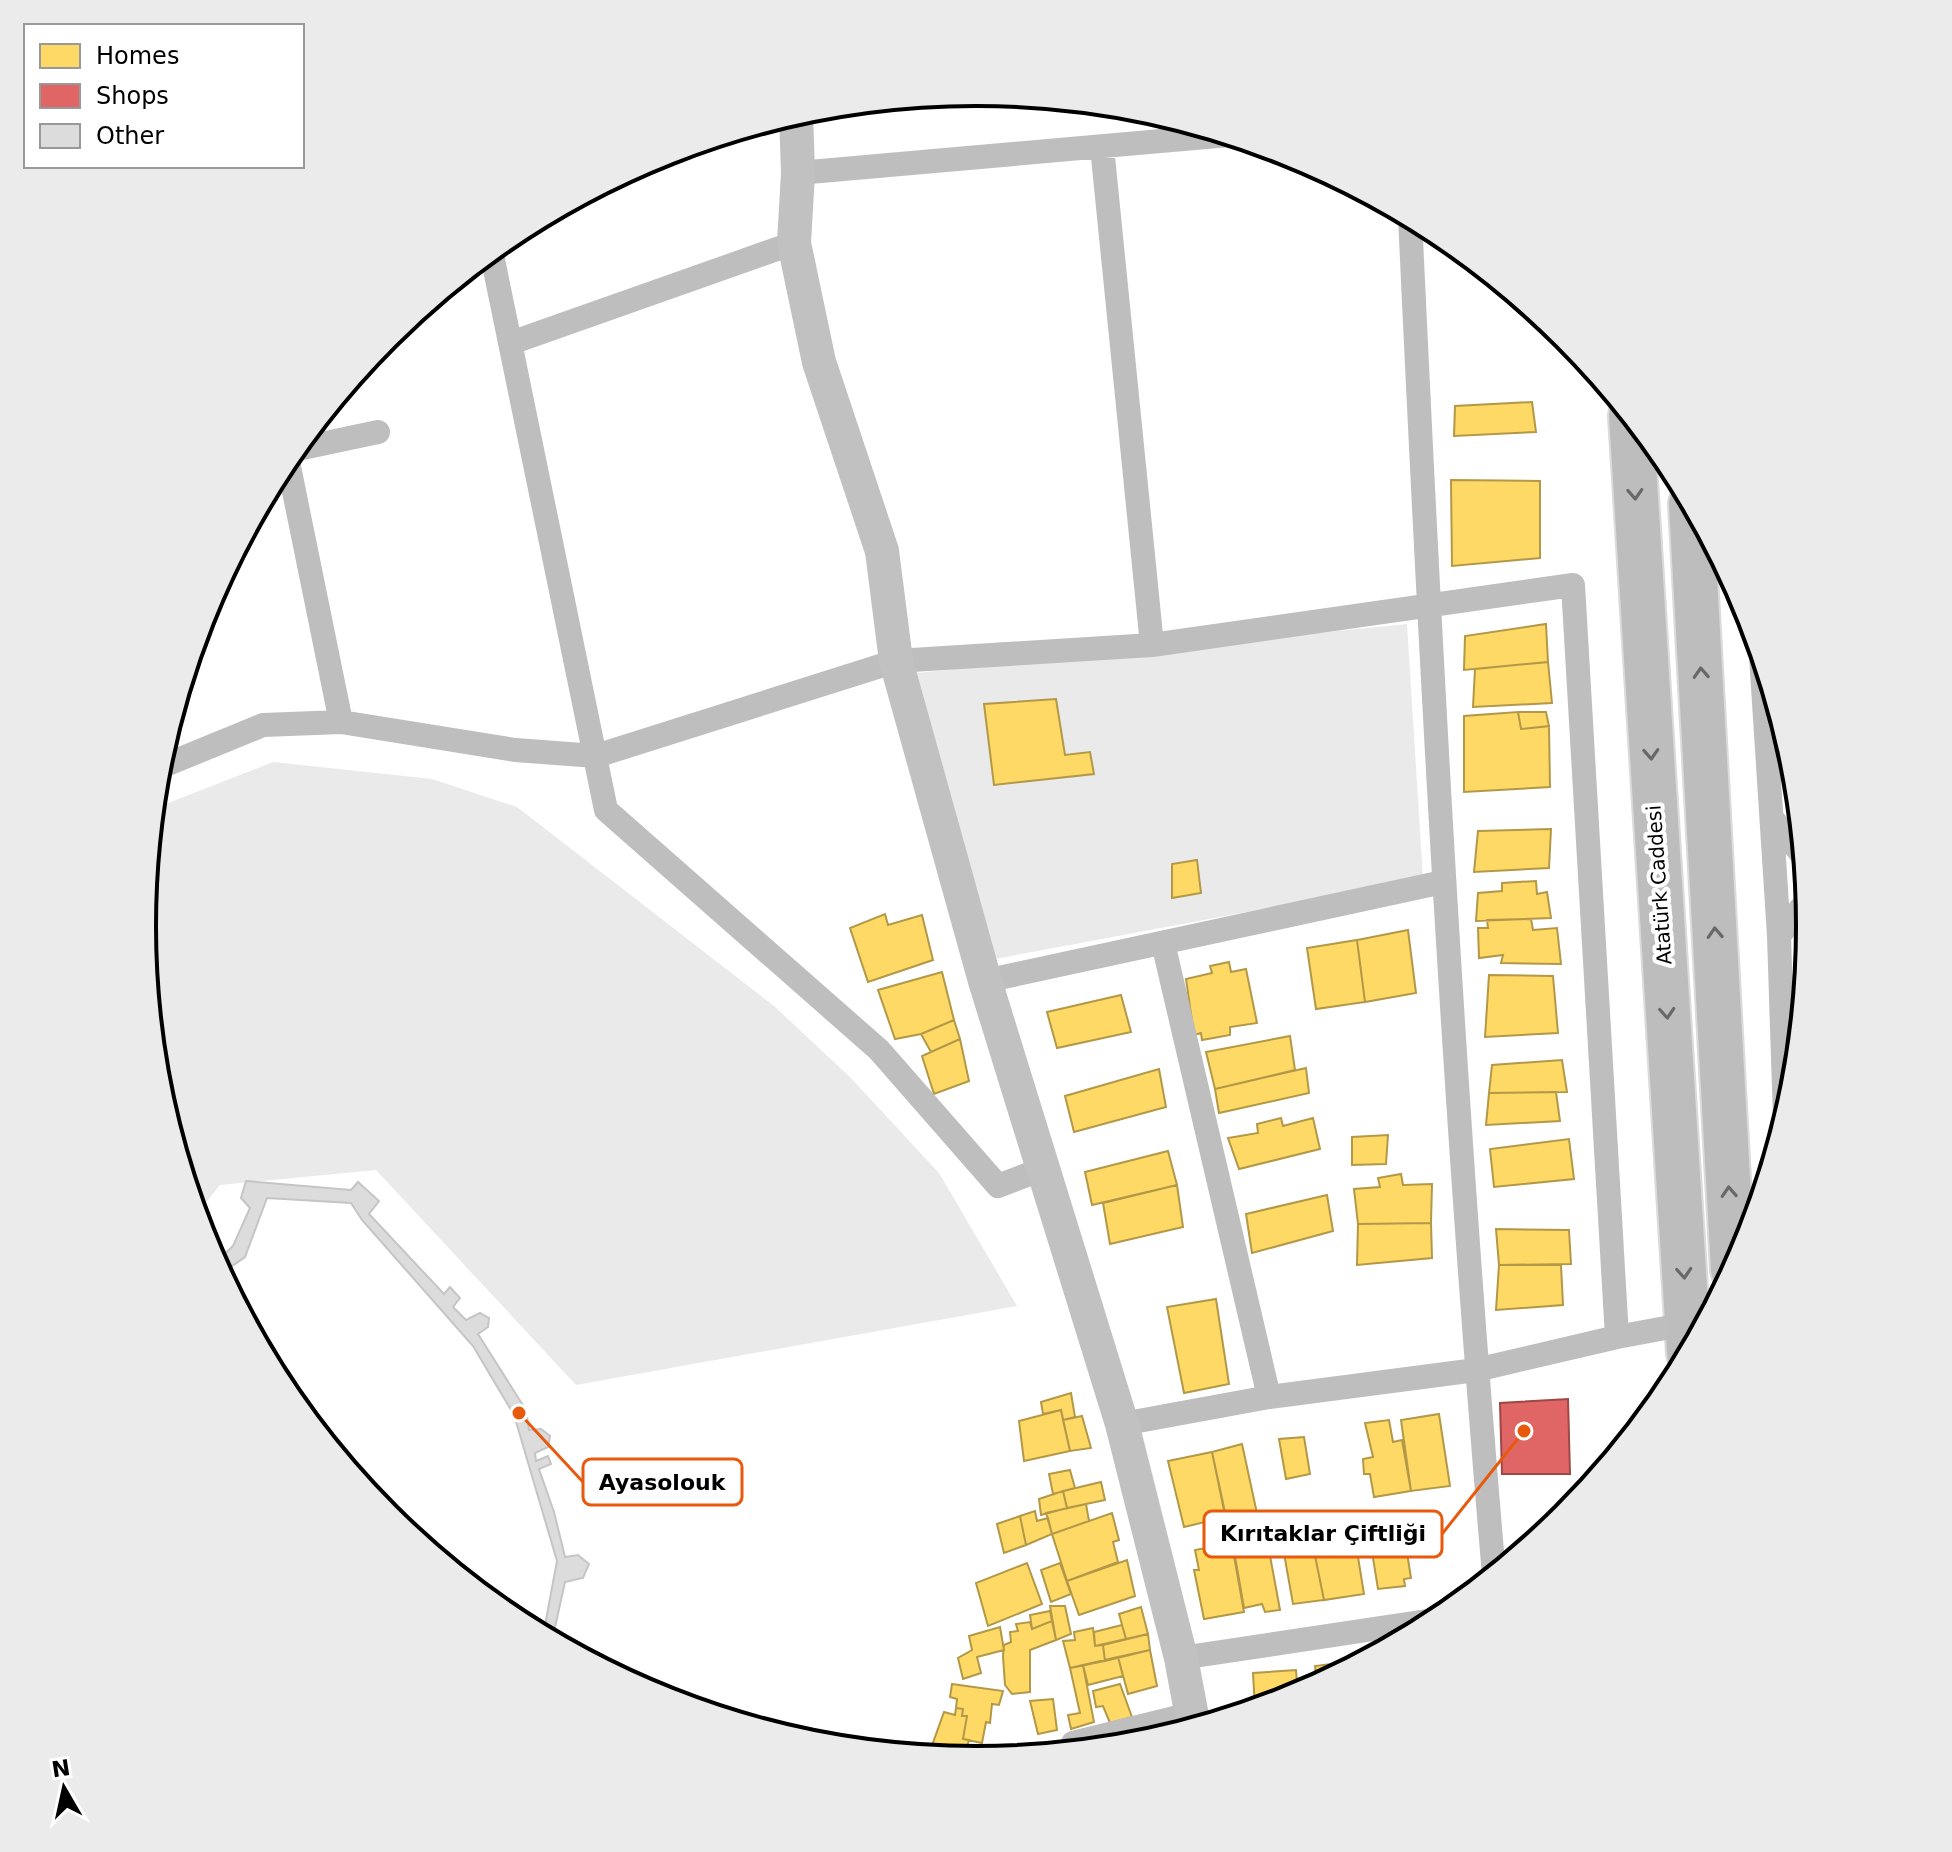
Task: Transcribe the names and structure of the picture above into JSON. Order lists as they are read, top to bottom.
{
  "streets": {
    "highway": ["Atatürk Caddesi"]
  },
  "places": ["Ayasolouk", "Kırıtaklar Çiftliği"],
  "legend": ["Homes", "Shops", "Other"],
  "north": "top"
}
